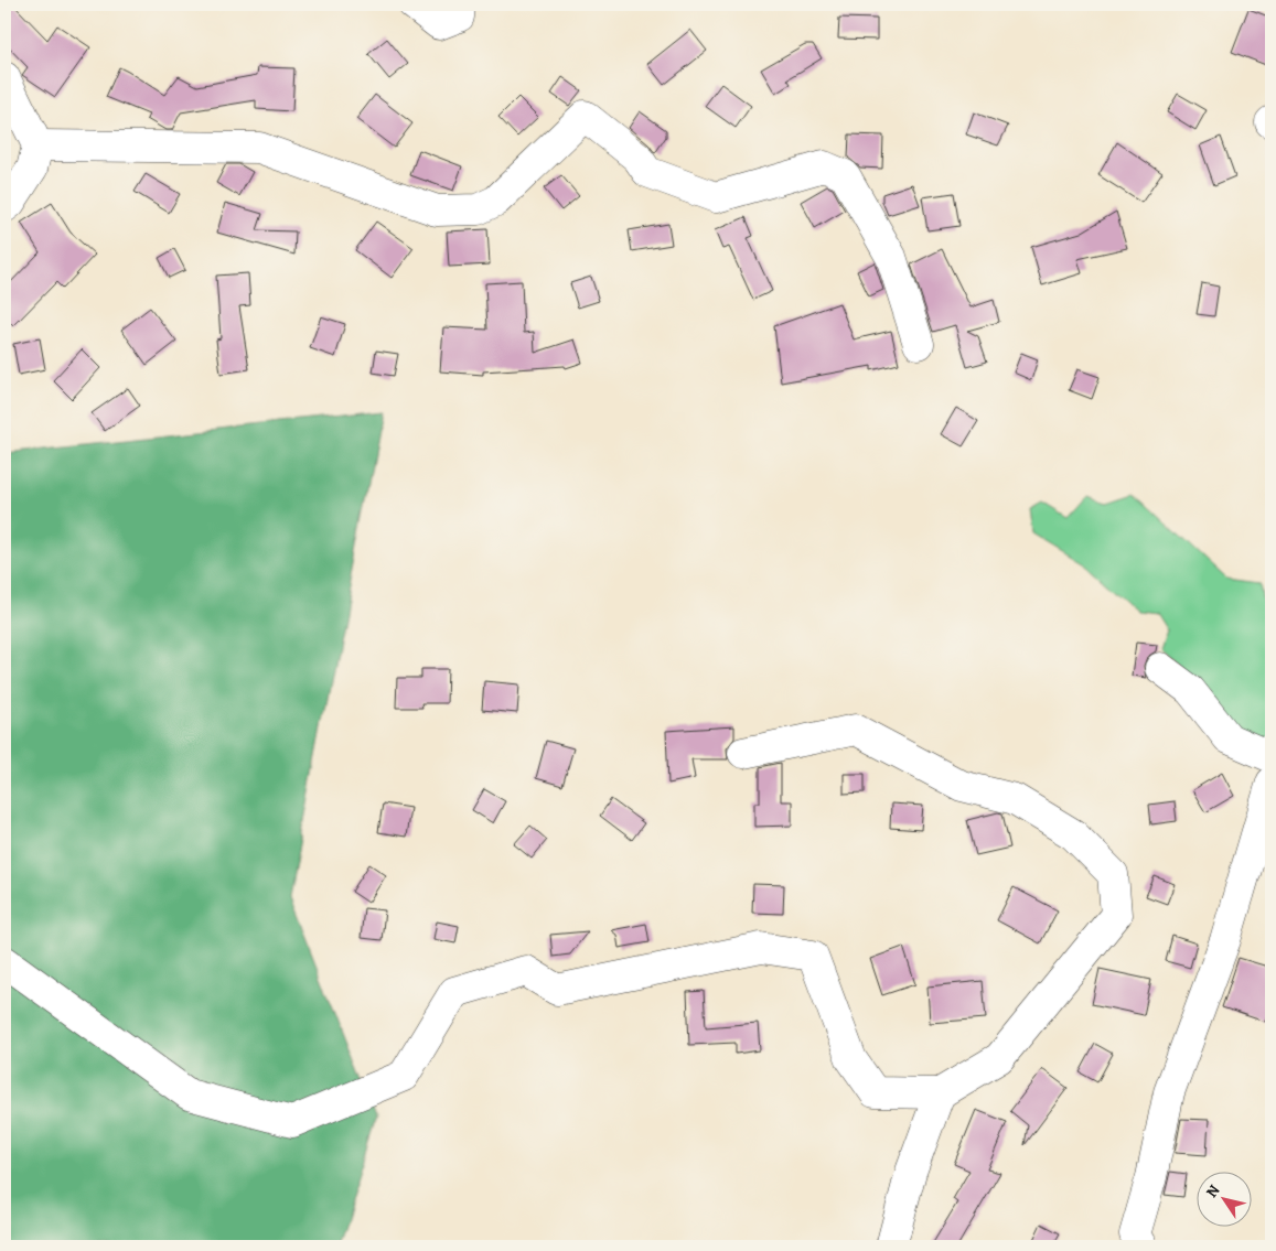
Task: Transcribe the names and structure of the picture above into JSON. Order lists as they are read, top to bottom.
{
  "north": "top left"
}
